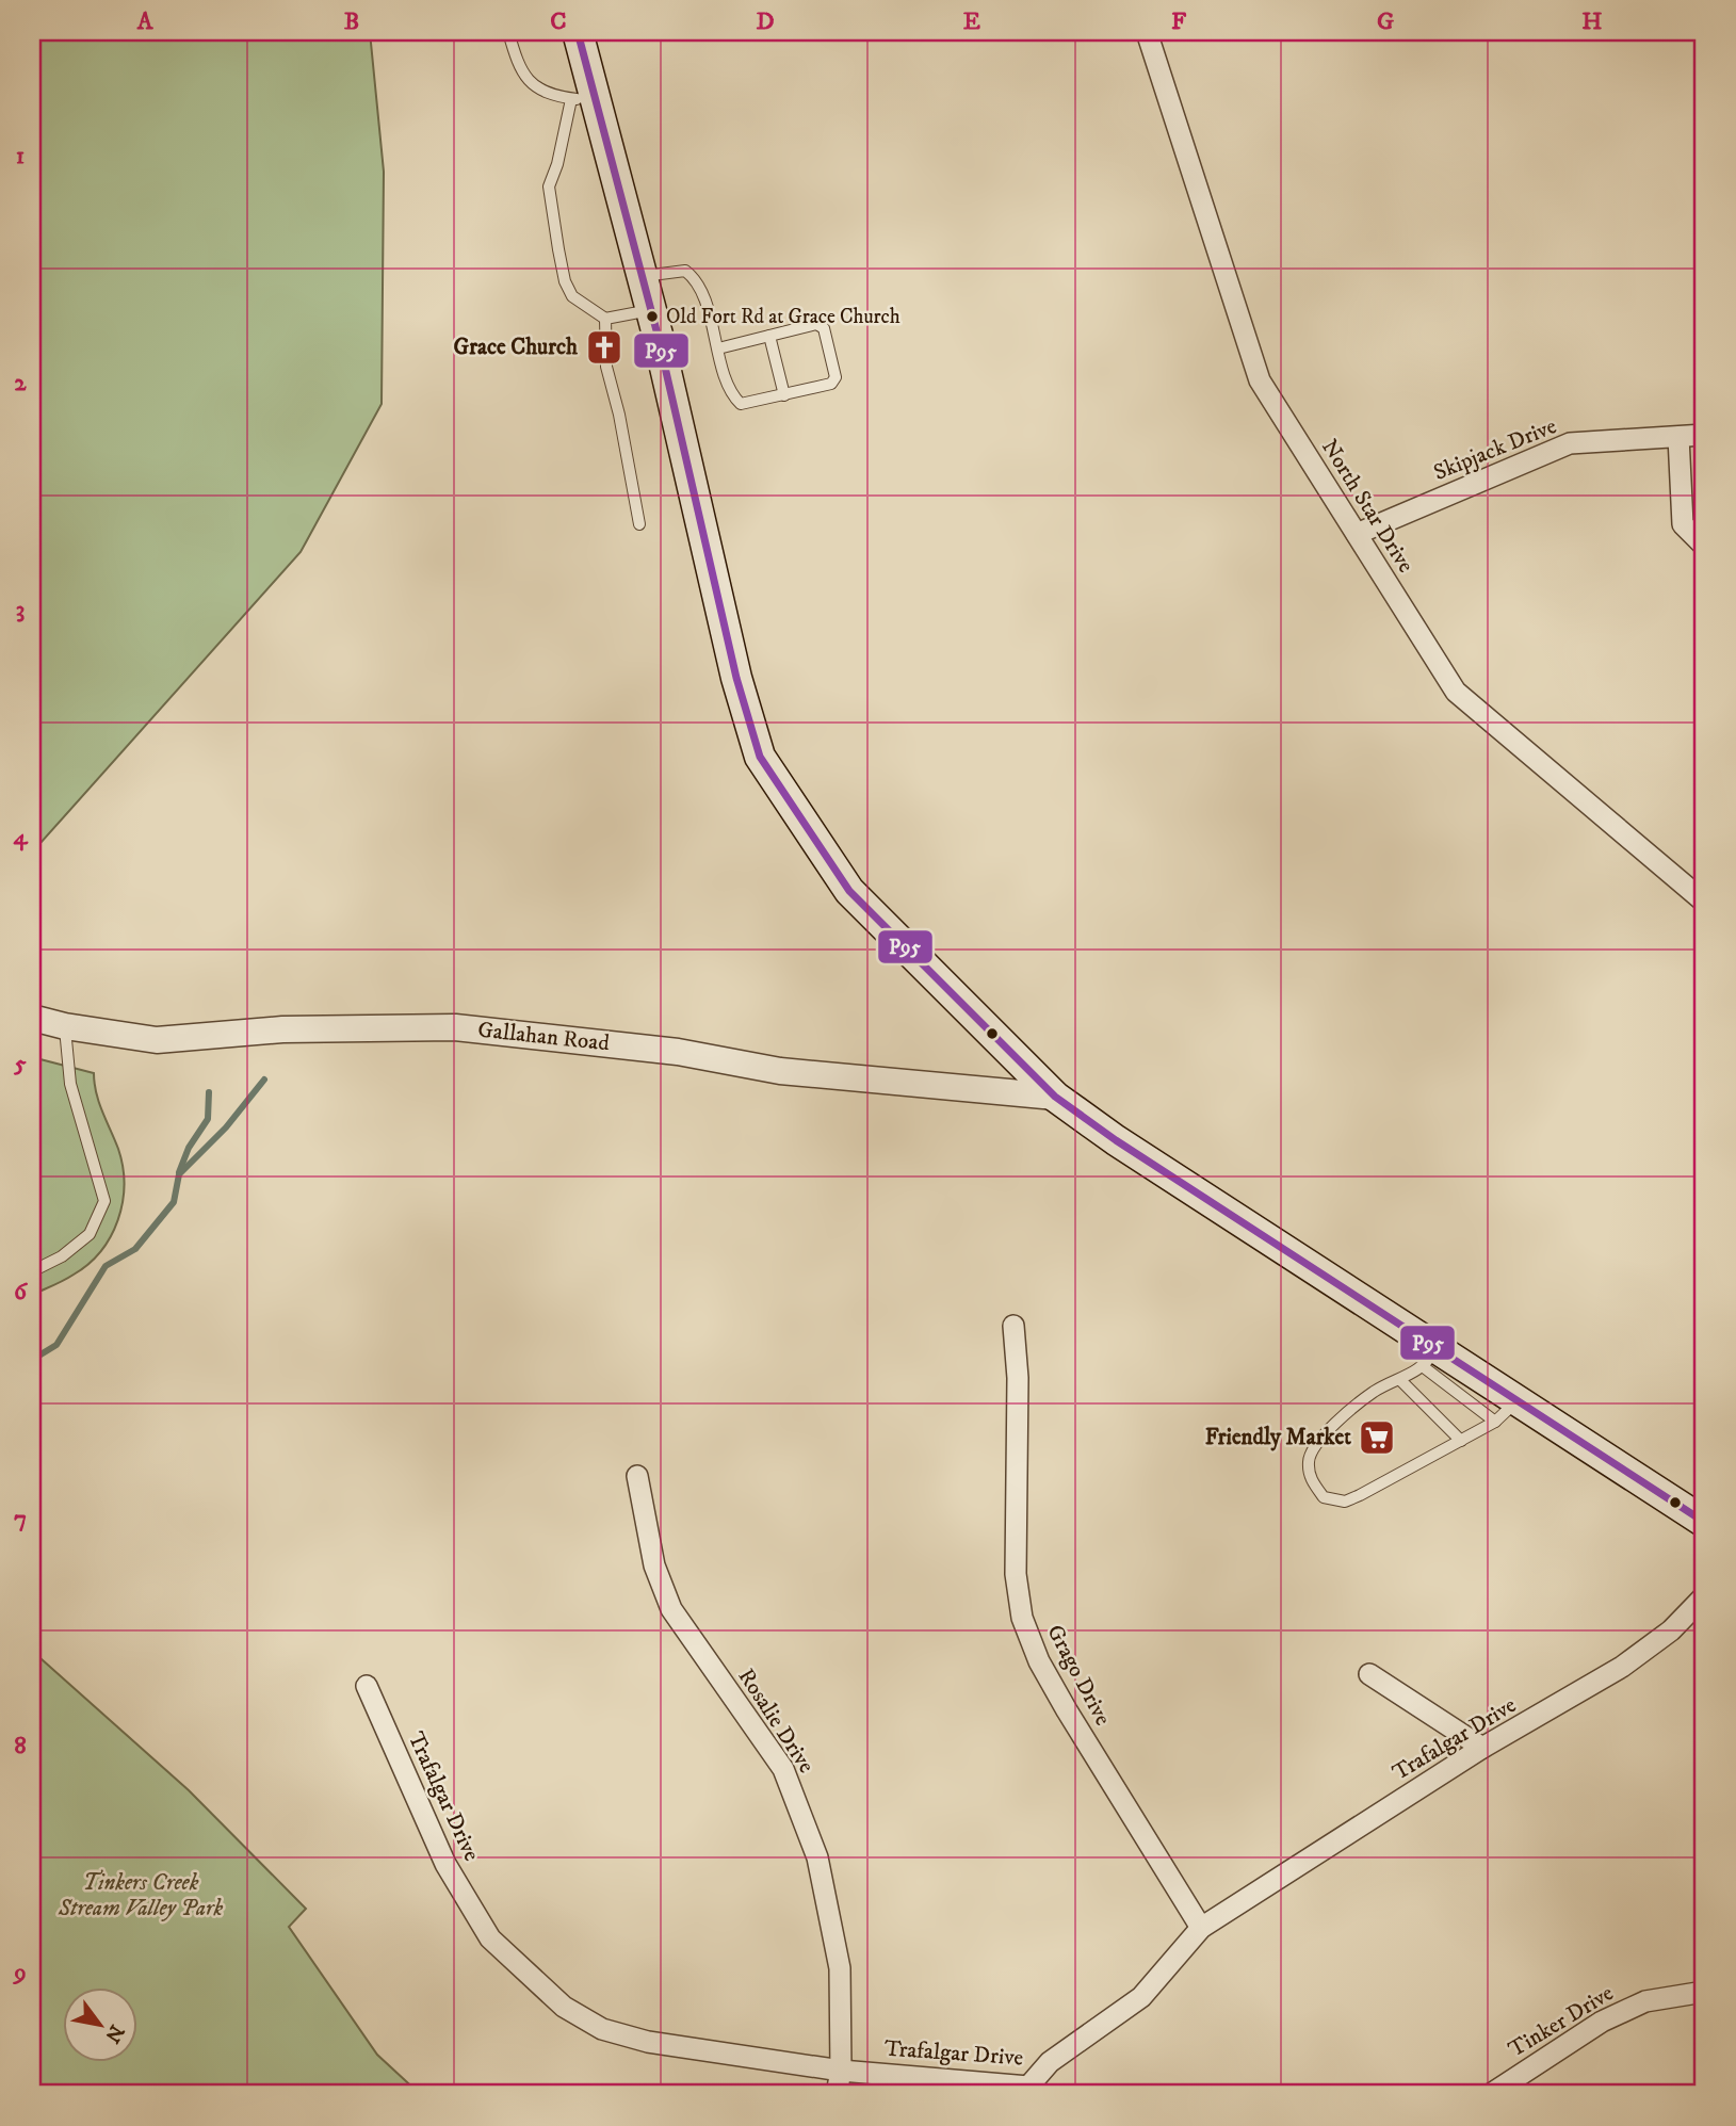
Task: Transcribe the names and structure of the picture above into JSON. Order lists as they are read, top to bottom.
{
  "streets": {
    "street": [
      "Skipjack Drive",
      "North Star Drive",
      "Gallahan Road",
      "Grago Drive",
      "Rosalie Drive",
      "Trafalgar Drive",
      "Tinker Drive"
    ]
  },
  "crossings": [
    ["Skipjack Drive", "North Star Drive"],
    ["Grago Drive", "Trafalgar Drive"],
    ["Rosalie Drive", "Trafalgar Drive"]
  ],
  "parks": ["Tinkers Creek Stream Valley Park"],
  "places": {
    "other": ["Old Fort Rd at Grace Church"],
    "church": ["Grace Church"],
    "supermarket": ["Friendly Market"]
  },
  "lines": ["transit line P95"],
  "north": "bottom right",
  "grid": {
    "columns": [
      "A",
      "B",
      "C",
      "D",
      "E",
      "F",
      "G",
      "H"
    ],
    "rows": [
      "1",
      "2",
      "3",
      "4",
      "5",
      "6",
      "7",
      "8",
      "9"
    ]
  }
}
